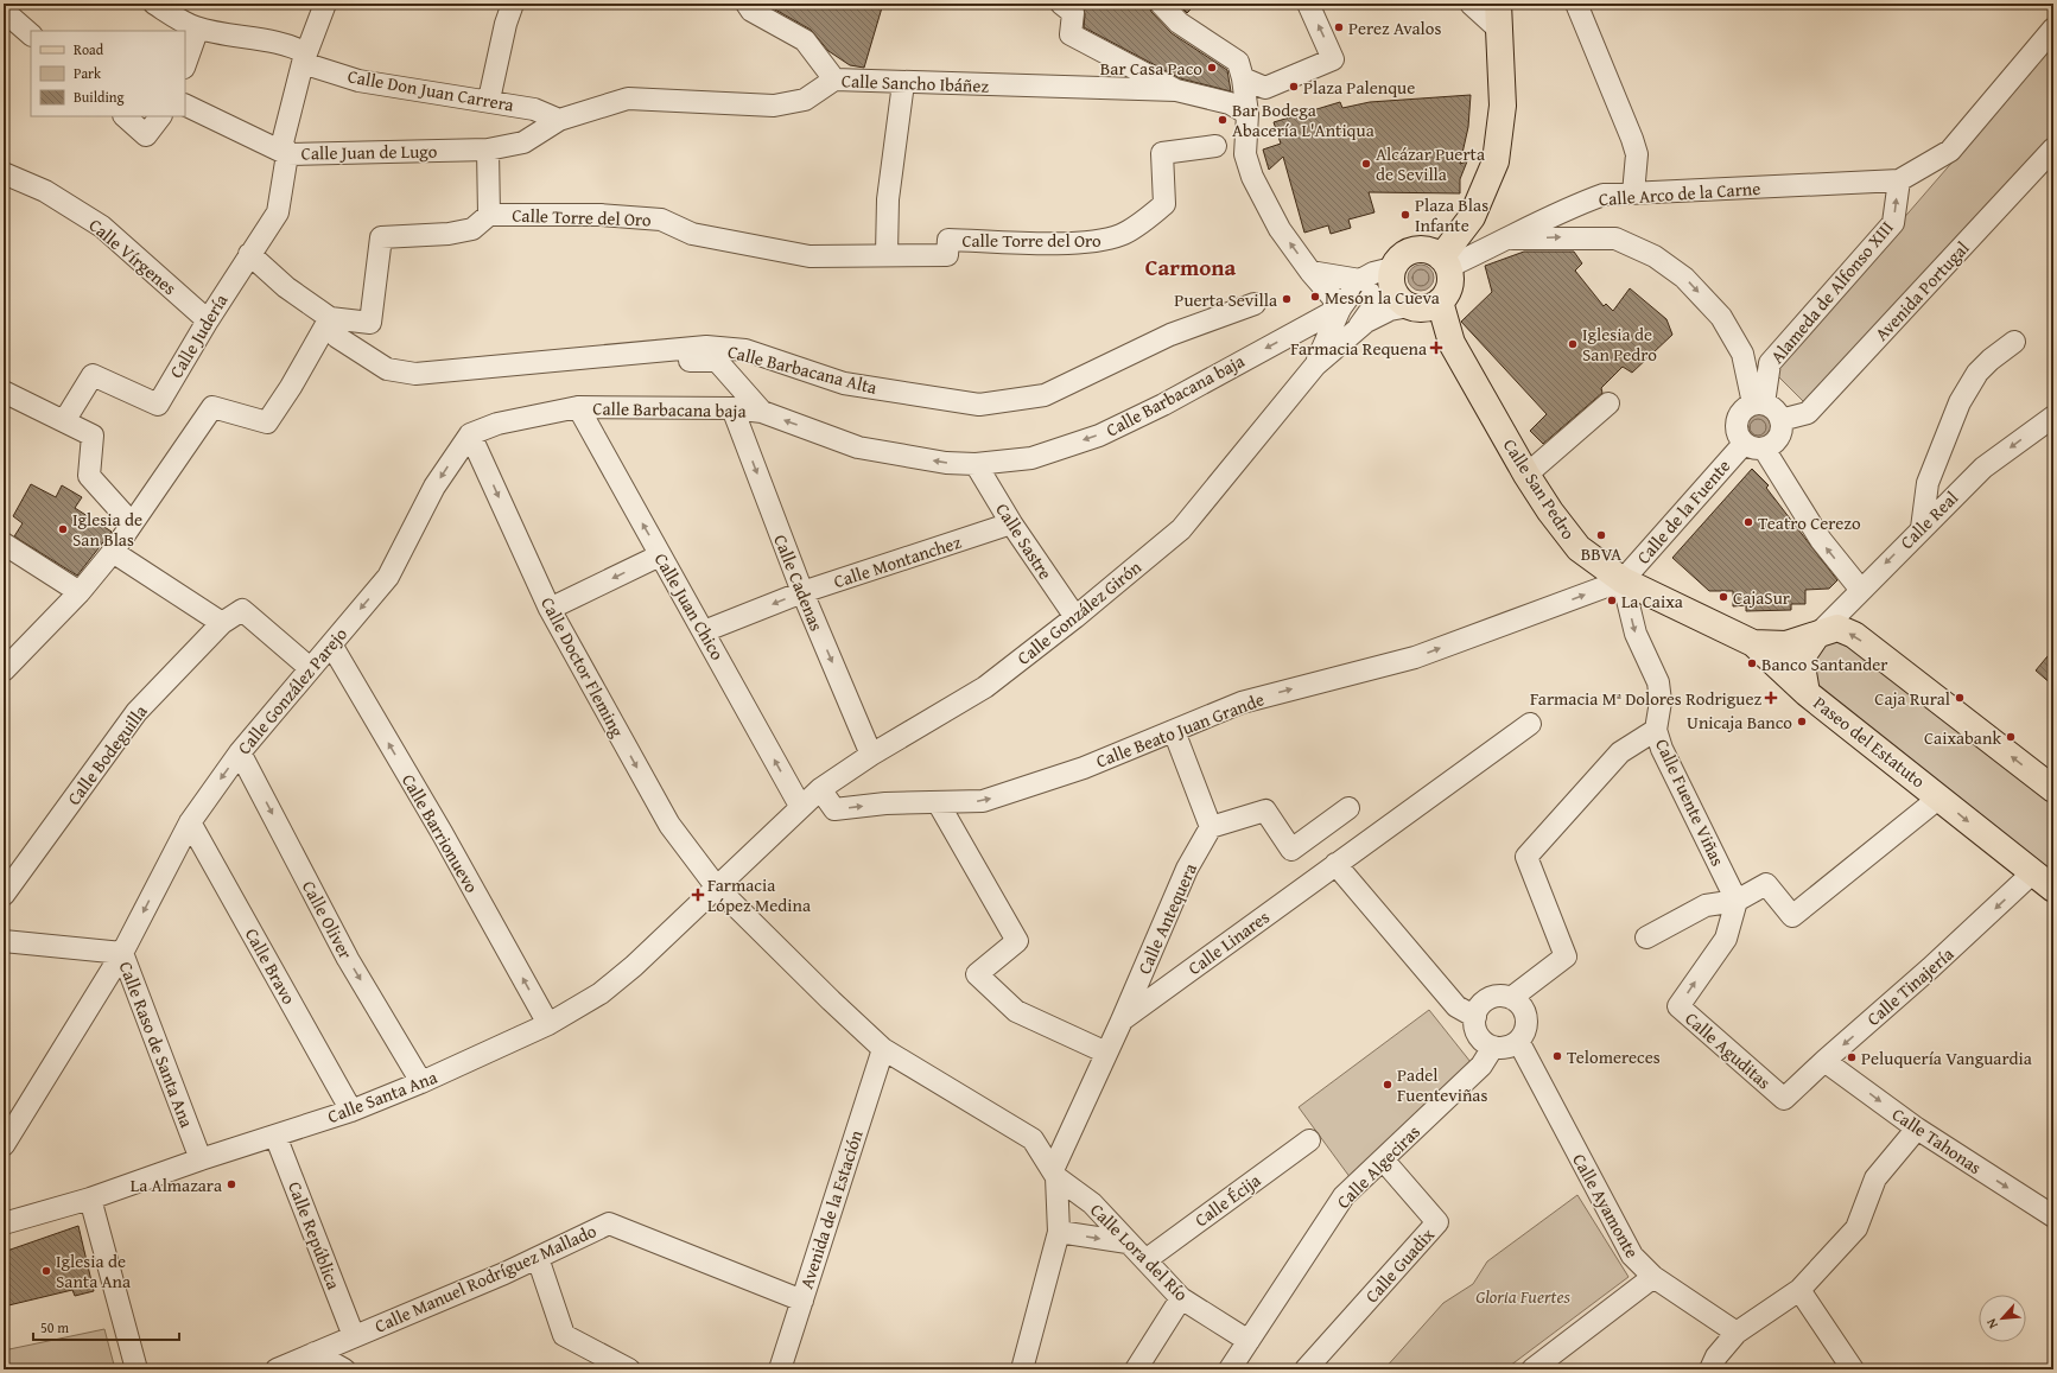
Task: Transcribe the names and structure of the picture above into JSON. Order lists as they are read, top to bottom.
{
  "streets": {
    "main road": ["Calle San Pedro", "Paseo del Estatuto"],
    "street": [
      "Calle Sancho Ibáñez",
      "Calle Don Juan Carrera",
      "Calle Juan de Lugo",
      "Calle Arco de la Carne",
      "Calle Torre del Oro",
      "Calle Vírgenes",
      "Avenida Portugal",
      "Alameda de Alfonso XIII",
      "Calle Judería",
      "Calle Barbacana Alta",
      "Calle Barbacana baja",
      "Calle de la Fuente",
      "Calle Real",
      "Calle Sastre",
      "Calle Montanchez",
      "Calle Cadenas",
      "Calle Juan Chico",
      "Calle González Girón",
      "Calle Doctor Fleming",
      "Calle González Parejo",
      "Calle Beato Juan Grande",
      "Calle Bodeguilla",
      "Calle Fuente Viñas",
      "Calle Barrionuevo",
      "Calle Antequera",
      "Calle Oliver",
      "Calle Linares",
      "Calle Bravo",
      "Calle Tinajería",
      "Calle Raso de Santa Ana",
      "Calle Aguditas",
      "Calle Santa Ana",
      "Calle Tahonas",
      "Calle Algeciras",
      "Calle Écija",
      "Calle Ayamonte",
      "Avenida de la Estación",
      "Calle República",
      "Calle Lora del Río",
      "Calle Guadix",
      "Calle Manuel Rodríguez Mallado"
    ]
  },
  "crossings": [
    ["Calle Sancho Ibáñez", "Calle Don Juan Carrera"],
    ["Calle Sancho Ibáñez", "Calle Juan de Lugo"],
    ["Calle Don Juan Carrera", "Calle Juan de Lugo"],
    ["Calle Don Juan Carrera", "Calle Judería"],
    ["Calle Juan de Lugo", "Calle Judería"],
    ["Calle Arco de la Carne", "Alameda de Alfonso XIII"],
    ["Calle Arco de la Carne", "Calle San Pedro"],
    ["Calle Arco de la Carne", "Calle González Girón"],
    ["Calle Vírgenes", "Calle Judería"],
    ["Avenida Portugal", "Alameda de Alfonso XIII"],
    ["Avenida Portugal", "Calle de la Fuente"],
    ["Alameda de Alfonso XIII", "Calle de la Fuente"],
    ["Calle Judería", "Calle Barbacana Alta"],
    ["Calle Barbacana Alta", "Calle Barbacana baja"],
    ["Calle Barbacana baja", "Calle Sastre"],
    ["Calle Barbacana baja", "Calle Cadenas"],
    ["Calle Barbacana baja", "Calle Juan Chico"],
    ["Calle Barbacana baja", "Calle Doctor Fleming"],
    ["Calle Barbacana baja", "Calle González Parejo"],
    ["Calle San Pedro", "Calle de la Fuente"],
    ["Calle San Pedro", "Calle González Girón"],
    ["Calle San Pedro", "Calle Beato Juan Grande"],
    ["Calle de la Fuente", "Calle Beato Juan Grande"],
    ["Calle Real", "Paseo del Estatuto"],
    ["Calle Sastre", "Calle Montanchez"],
    ["Calle Sastre", "Calle González Girón"],
    ["Calle Montanchez", "Calle Cadenas"],
    ["Calle Montanchez", "Calle Juan Chico"],
    ["Calle Cadenas", "Calle González Girón"],
    ["Calle Juan Chico", "Calle González Girón"],
    ["Calle González Girón", "Calle Doctor Fleming"],
    ["Calle González Girón", "Calle Beato Juan Grande"],
    ["Calle González Girón", "Calle Santa Ana"],
    ["Calle Doctor Fleming", "Calle González Parejo"],
    ["Calle Doctor Fleming", "Calle Antequera"],
    ["Calle Doctor Fleming", "Calle Santa Ana"],
    ["Calle Doctor Fleming", "Avenida de la Estación"],
    ["Calle Doctor Fleming", "Calle Lora del Río"],
    ["Calle González Parejo", "Calle Bodeguilla"],
    ["Calle González Parejo", "Calle Barrionuevo"],
    ["Calle González Parejo", "Calle Oliver"],
    ["Calle González Parejo", "Calle Bravo"],
    ["Calle González Parejo", "Calle Raso de Santa Ana"],
    ["Paseo del Estatuto", "Calle Tinajería"],
    ["Calle Fuente Viñas", "Calle Aguditas"],
    ["Calle Fuente Viñas", "Calle Algeciras"],
    ["Calle Fuente Viñas", "Calle Ayamonte"],
    ["Calle Barrionuevo", "Calle Santa Ana"],
    ["Calle Antequera", "Calle Linares"],
    ["Calle Antequera", "Calle Lora del Río"],
    ["Calle Oliver", "Calle Santa Ana"],
    ["Calle Bravo", "Calle Santa Ana"],
    ["Calle Tinajería", "Calle Aguditas"],
    ["Calle Tinajería", "Calle Tahonas"],
    ["Calle Raso de Santa Ana", "Calle Santa Ana"],
    ["Calle Santa Ana", "Calle República"],
    ["Calle Algeciras", "Calle Ayamonte"],
    ["Calle Algeciras", "Calle Lora del Río"],
    ["Calle Algeciras", "Calle Guadix"],
    ["Calle Écija", "Calle Lora del Río"],
    ["Avenida de la Estación", "Calle Manuel Rodríguez Mallado"],
    ["Calle República", "Calle Manuel Rodríguez Mallado"]
  ],
  "one_way": [
    "Calle Barbacana baja",
    "Calle Real",
    "Calle Cadenas",
    "Calle Juan Chico",
    "Calle Doctor Fleming",
    "Calle González Parejo",
    "Calle Beato Juan Grande",
    "Calle Barrionuevo",
    "Calle Oliver",
    "Calle Tinajería",
    "Calle Tahonas"
  ],
  "districts": ["Carmona"],
  "parks": ["Gloria Fuertes"],
  "places": {
    "other": [
      "Perez Avalos",
      "Bar Casa Paco",
      "Plaza Palenque",
      "Bar Bodega Abacería L'Antiqua",
      "Alcázar Puerta de Sevilla",
      "Plaza Blas Infante",
      "Mesón la Cueva",
      "Puerta Sevilla",
      "Iglesia de San Pedro",
      "Teatro Cerezo",
      "Iglesia de San Blas",
      "BBVA",
      "CajaSur",
      "La Caixa",
      "Banco Santander",
      "Caja Rural",
      "Unicaja Banco",
      "Caixabank",
      "Telomereces",
      "Peluquería Vanguardia",
      "Padel Fuenteviñas",
      "La Almazara",
      "Iglesia de Santa Ana"
    ],
    "health": ["Farmacia Requena", "Farmacia Mª Dolores Rodriguez", "Farmacia López Medina"]
  },
  "legend": ["Road", "Park", "Building"],
  "scale_bar": "50 m",
  "north": "bottom left"
}
